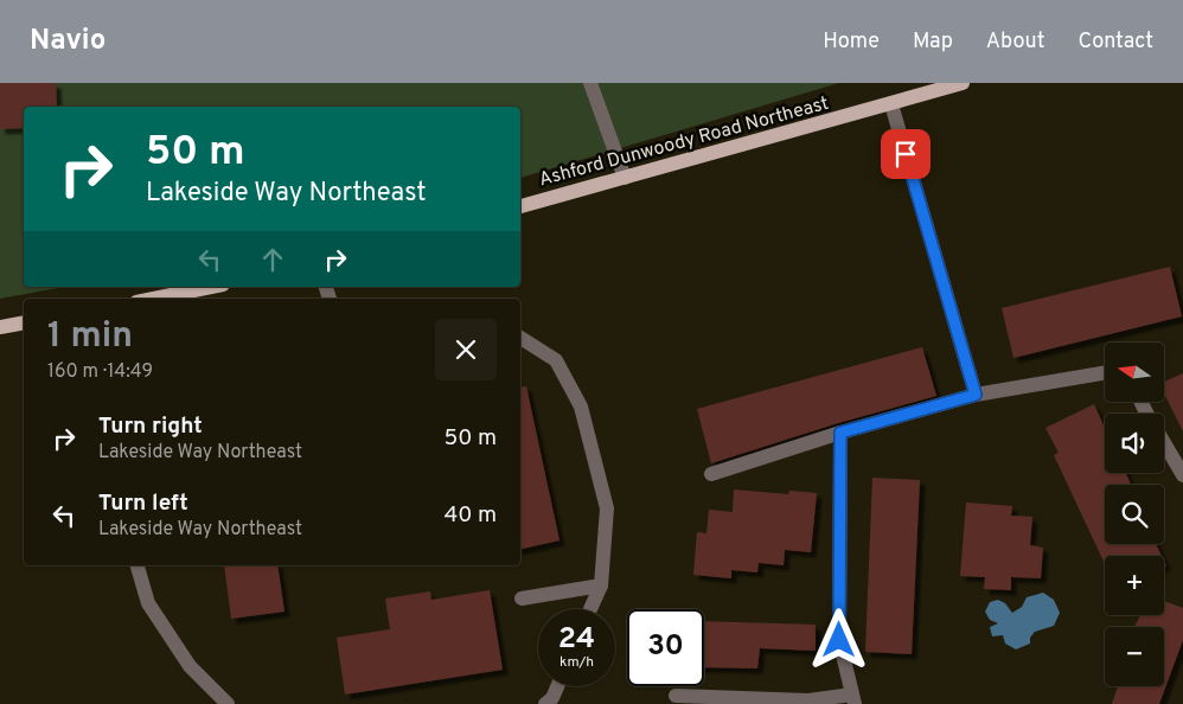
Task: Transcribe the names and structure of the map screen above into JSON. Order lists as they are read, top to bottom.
{
  "streets": {
    "main road": ["Ashford Dunwoody Road Northeast"]
  },
  "north": "left",
  "page": {
    "header": "Navio",
    "nav": [
      "Home",
      "Map",
      "About",
      "Contact"
    ],
    "turn": ["50 m", "Lakeside Way Northeast"],
    "heading": ["1 min", "160 m · 14:49"],
    "map_buttons": ["+", "−"],
    "list": [
      {
        "name": "Turn right",
        "note": "Lakeside Way Northeast",
        "value": "50 m"
      },
      {
        "name": "Turn left",
        "note": "Lakeside Way Northeast",
        "value": "40 m"
      }
    ],
    "speed": "24 km/h",
    "limit": "30"
  }
}
